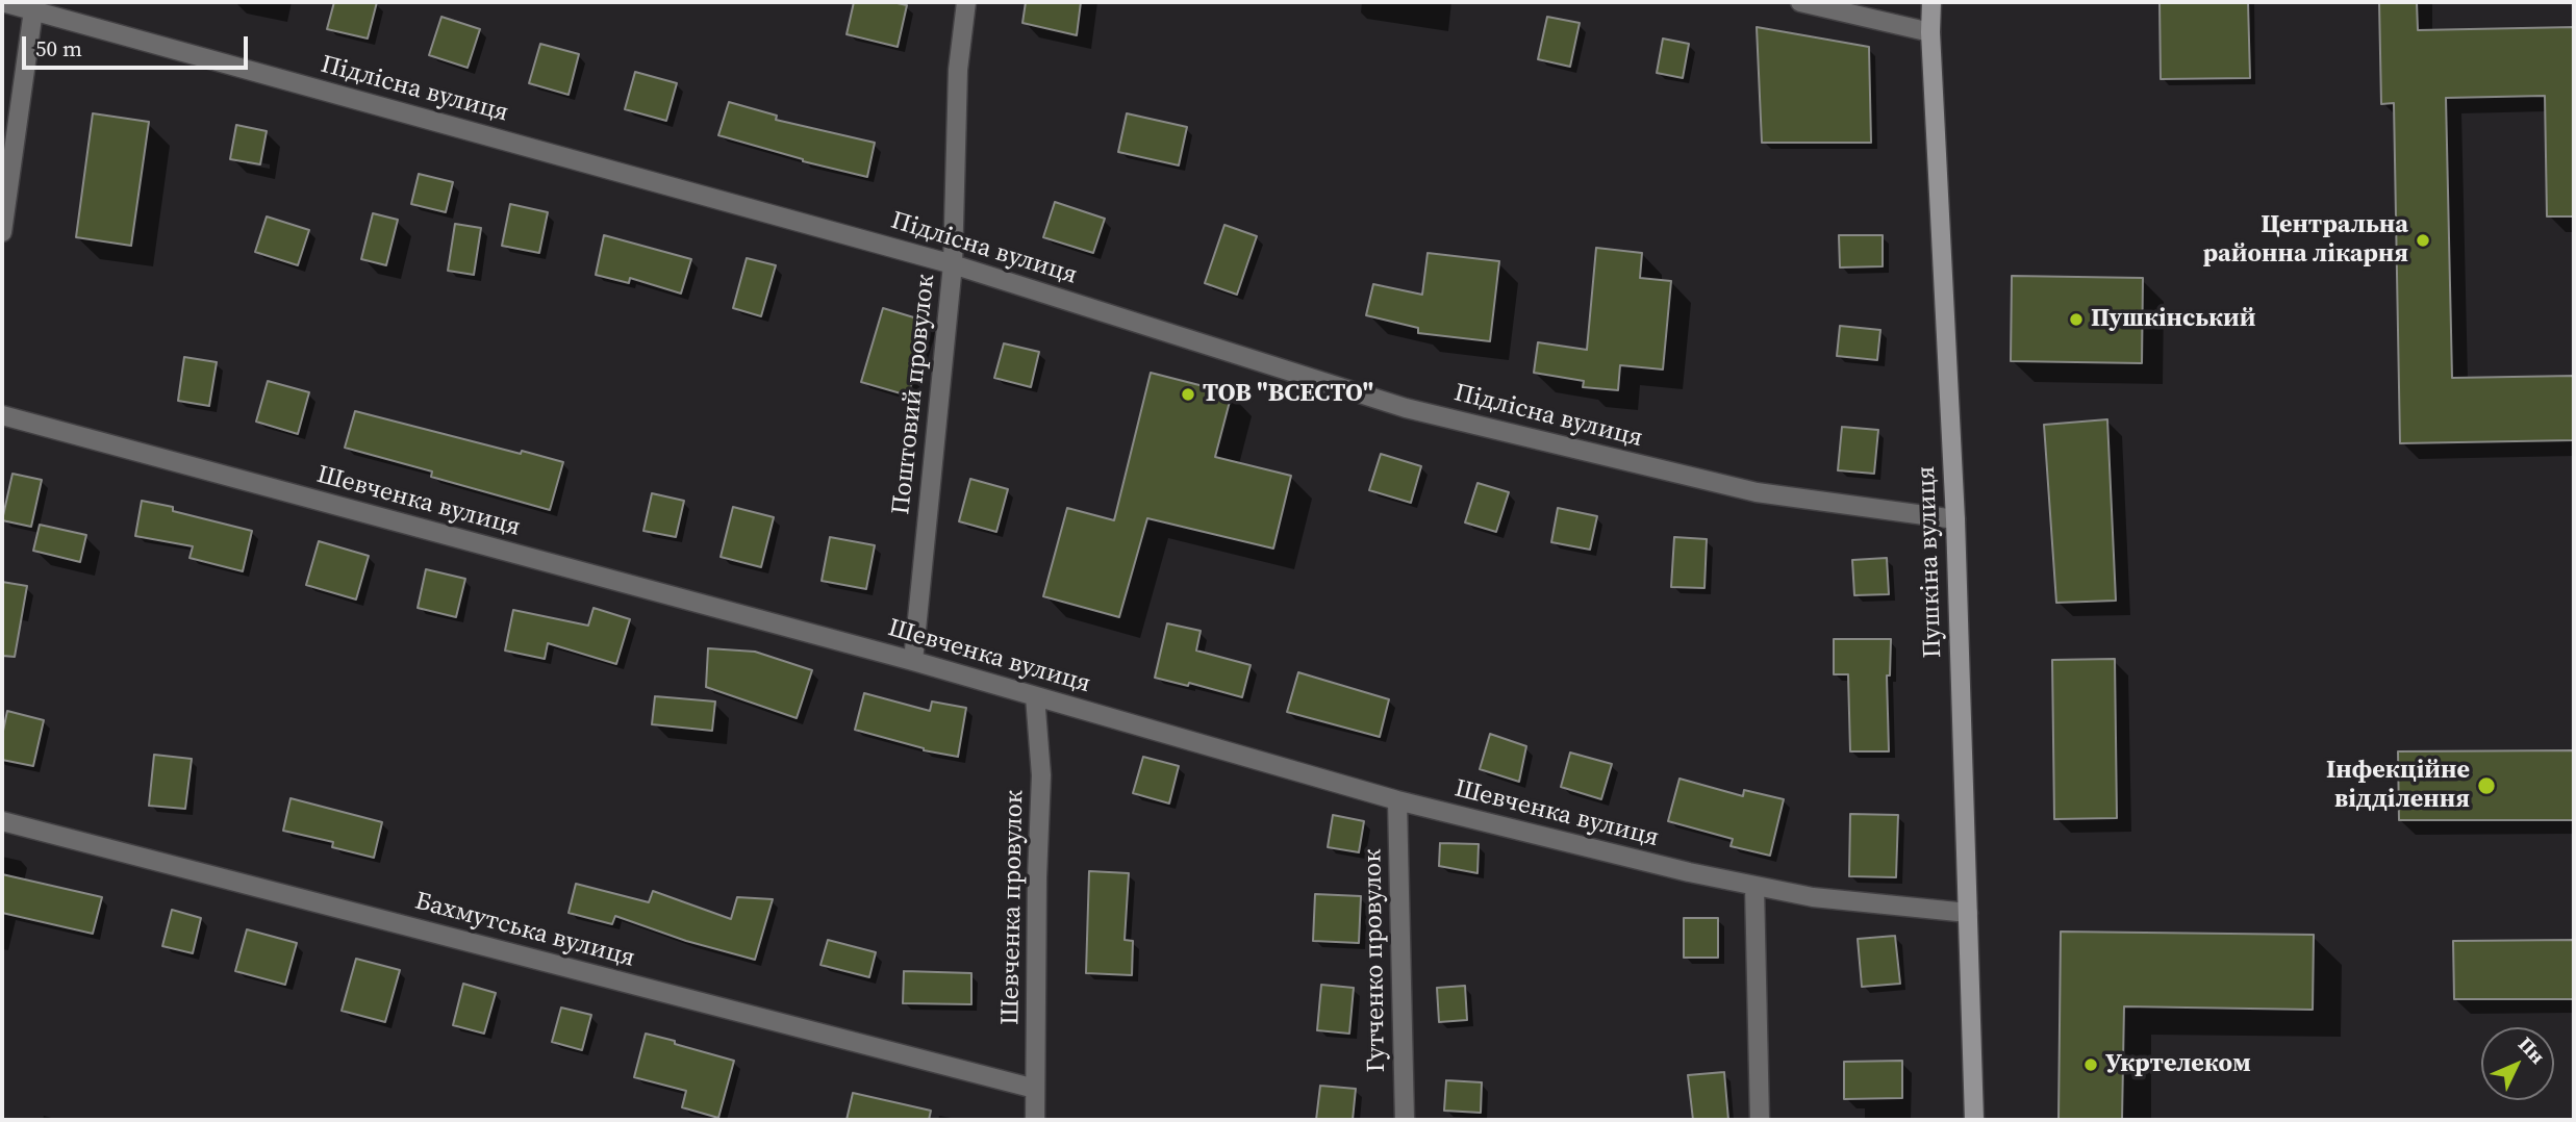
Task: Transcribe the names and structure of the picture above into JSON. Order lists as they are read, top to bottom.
{
  "streets": {
    "main road": ["Пушкіна вулиця"],
    "street": [
      "Підлісна вулиця",
      "Поштовий провулок",
      "Шевченка вулиця",
      "Шевченка провулок",
      "Бахмутська вулиця",
      "Гутченко провулок"
    ]
  },
  "crossings": [
    ["Підлісна вулиця", "Поштовий провулок"],
    ["Підлісна вулиця", "Пушкіна вулиця"],
    ["Поштовий провулок", "Шевченка вулиця"],
    ["Шевченка вулиця", "Пушкіна вулиця"],
    ["Шевченка вулиця", "Шевченка провулок"],
    ["Шевченка вулиця", "Гутченко провулок"],
    ["Шевченка провулок", "Бахмутська вулиця"]
  ],
  "places": [
    "Центральна районна лікарня",
    "Пушкінський",
    "ТОВ \"ВСЕСТО\"",
    "Інфекційне відділення",
    "Укртелеком"
  ],
  "scale_bar": "50 m",
  "north": "top right"
}
